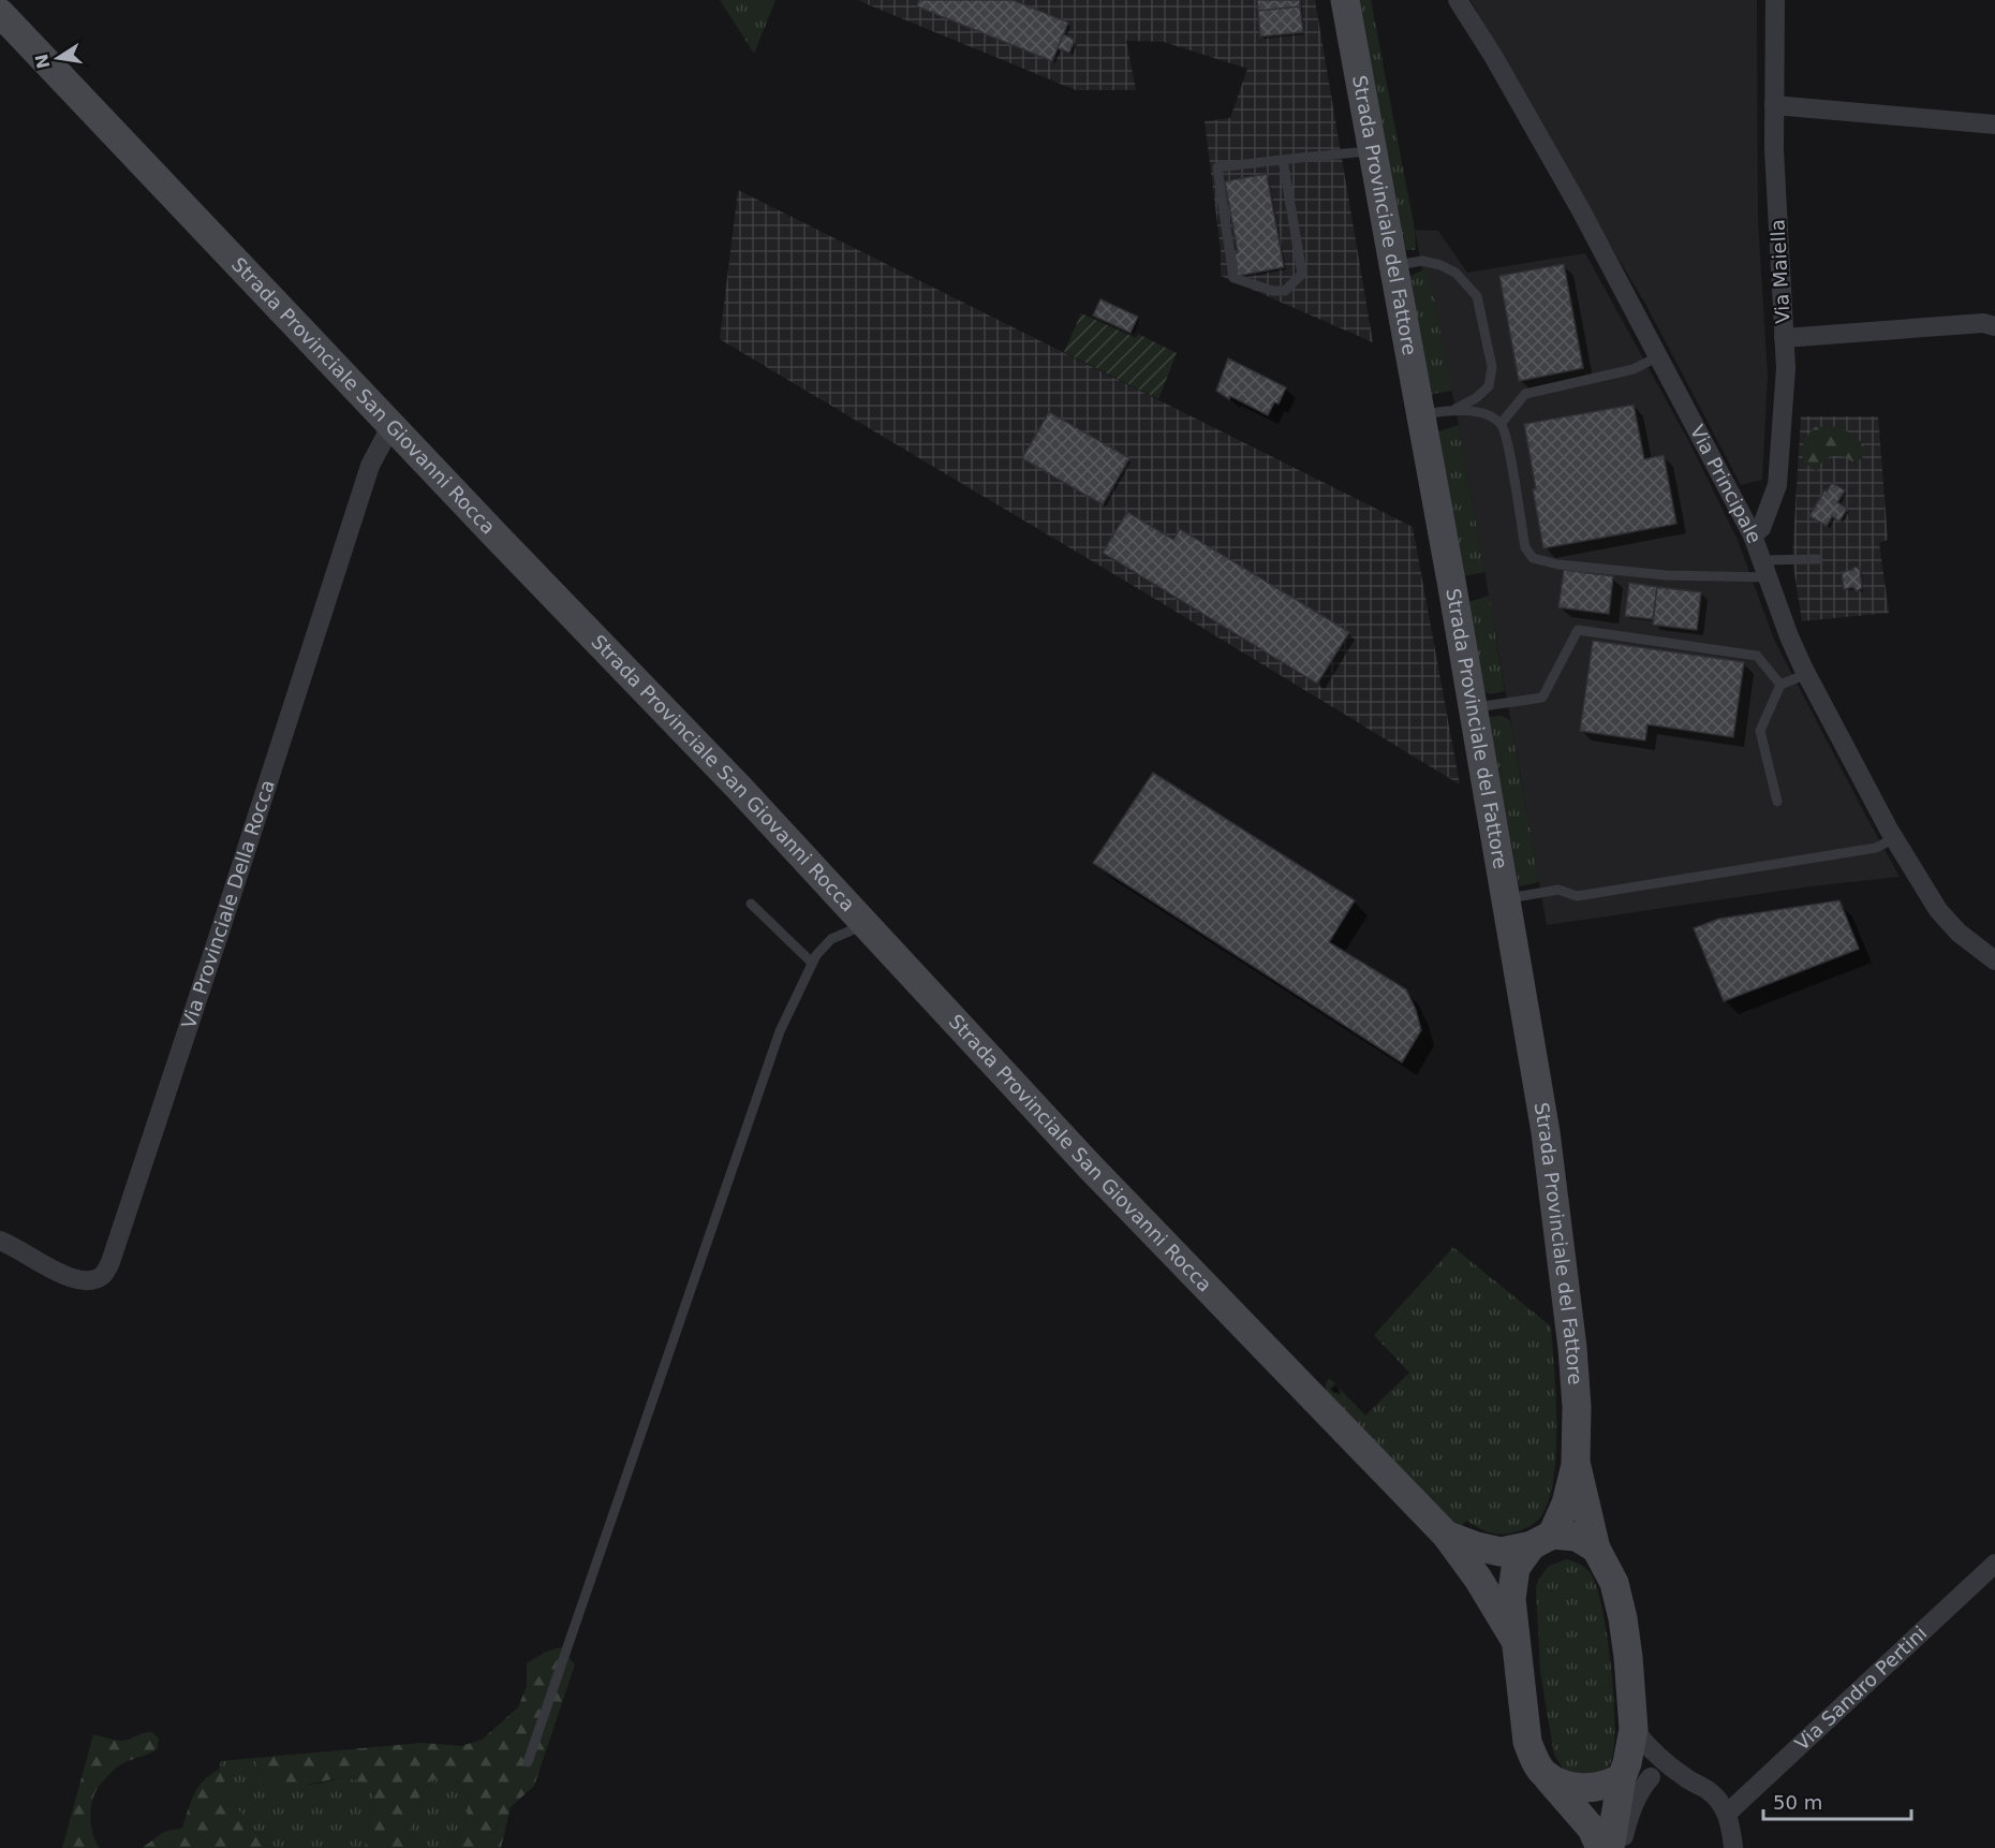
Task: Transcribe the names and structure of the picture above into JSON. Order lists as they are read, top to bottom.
{
  "streets": {
    "main road": ["Strada Provinciale del Fattore", "Strada Provinciale San Giovanni Rocca"],
    "street": [
      "Via Maiella",
      "Via Principale",
      "Via Provinciale Della Rocca",
      "Via Sandro Pertini"
    ]
  },
  "crossings": [
    ["Strada Provinciale del Fattore", "Strada Provinciale San Giovanni Rocca"],
    ["Via Maiella", "Via Principale"],
    ["Strada Provinciale San Giovanni Rocca", "Via Provinciale Della Rocca"]
  ],
  "scale_bar": "50 m",
  "north": "left"
}
